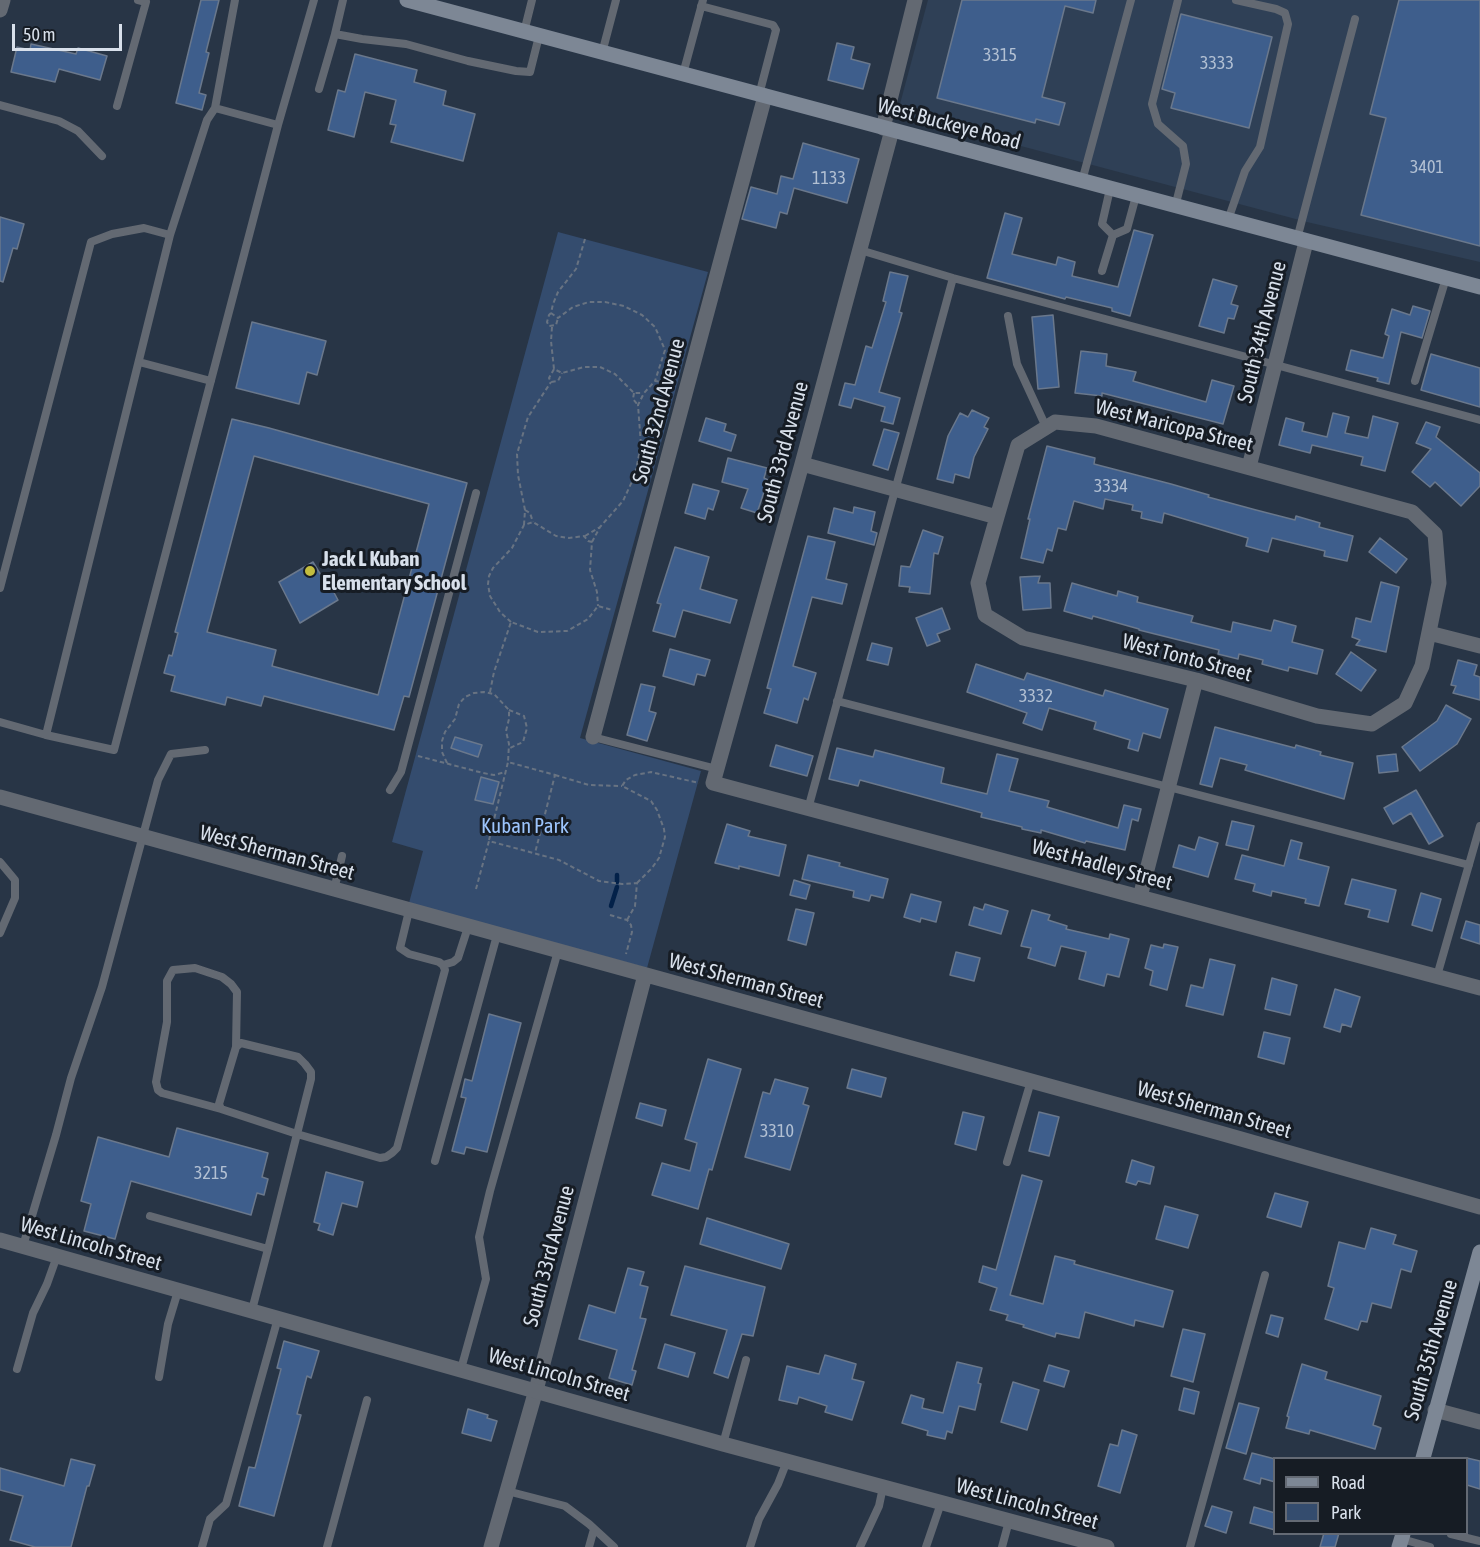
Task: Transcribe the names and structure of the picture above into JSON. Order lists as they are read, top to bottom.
{
  "streets": {
    "main road": ["West Buckeye Road", "South 35th Avenue"],
    "street": [
      "South 34th Avenue",
      "South 32nd Avenue",
      "West Maricopa Street",
      "South 33rd Avenue",
      "West Tonto Street",
      "West Sherman Street",
      "West Hadley Street",
      "West Lincoln Street"
    ]
  },
  "crossings": [
    ["West Buckeye Road", "South 34th Avenue"],
    ["West Buckeye Road", "South 32nd Avenue"],
    ["West Buckeye Road", "South 33rd Avenue"],
    ["South 34th Avenue", "West Maricopa Street"],
    ["West Maricopa Street", "West Tonto Street"],
    ["South 33rd Avenue", "West Sherman Street"],
    ["South 33rd Avenue", "West Hadley Street"],
    ["South 33rd Avenue", "West Lincoln Street"]
  ],
  "parks": ["Kuban Park"],
  "places": ["Jack L Kuban Elementary School"],
  "house_numbers": [
    "3315",
    "3333",
    "3401",
    "1133",
    "3334",
    "3332",
    "3310",
    "3215"
  ],
  "legend": ["Road", "Park"],
  "scale_bar": "50 m"
}
